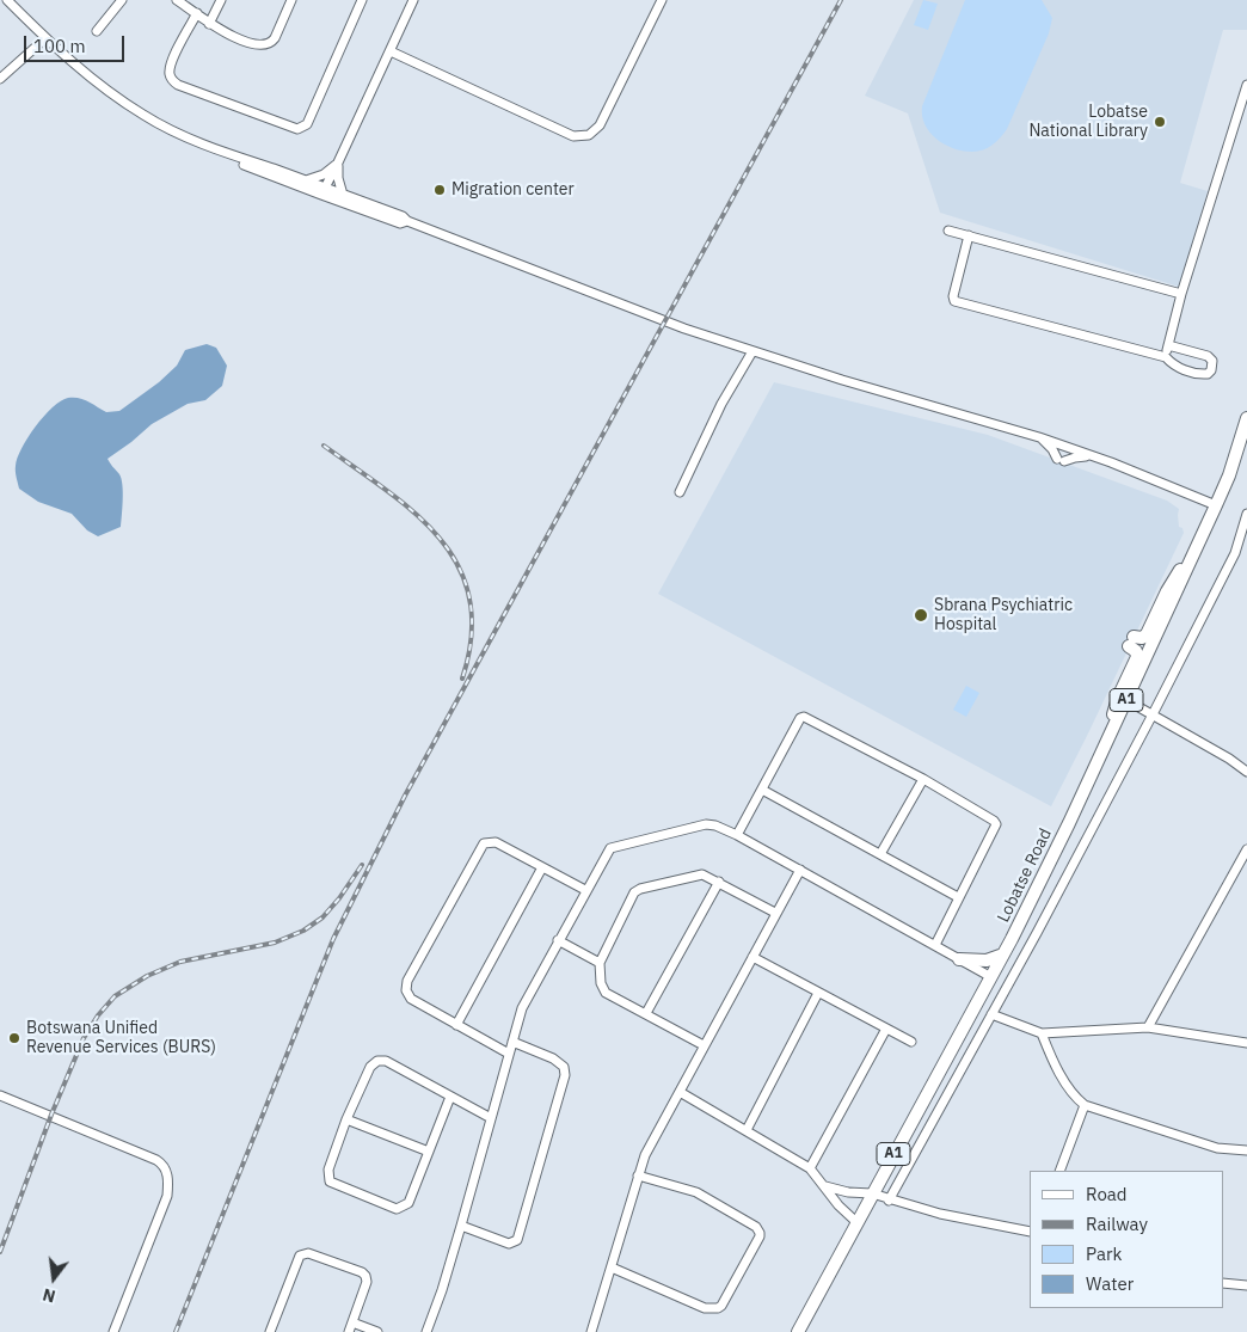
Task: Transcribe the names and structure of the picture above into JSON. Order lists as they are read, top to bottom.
{
  "streets": {
    "highway": ["A1", "Lobatse Road"]
  },
  "places": [
    "Lobatse National Library",
    "Migration center",
    "Sbrana Psychiatric Hospital",
    "Botswana Unified Revenue Services (BURS)"
  ],
  "legend": [
    "Road",
    "Railway",
    "Park",
    "Water"
  ],
  "scale_bar": "100 m",
  "north": "bottom"
}
